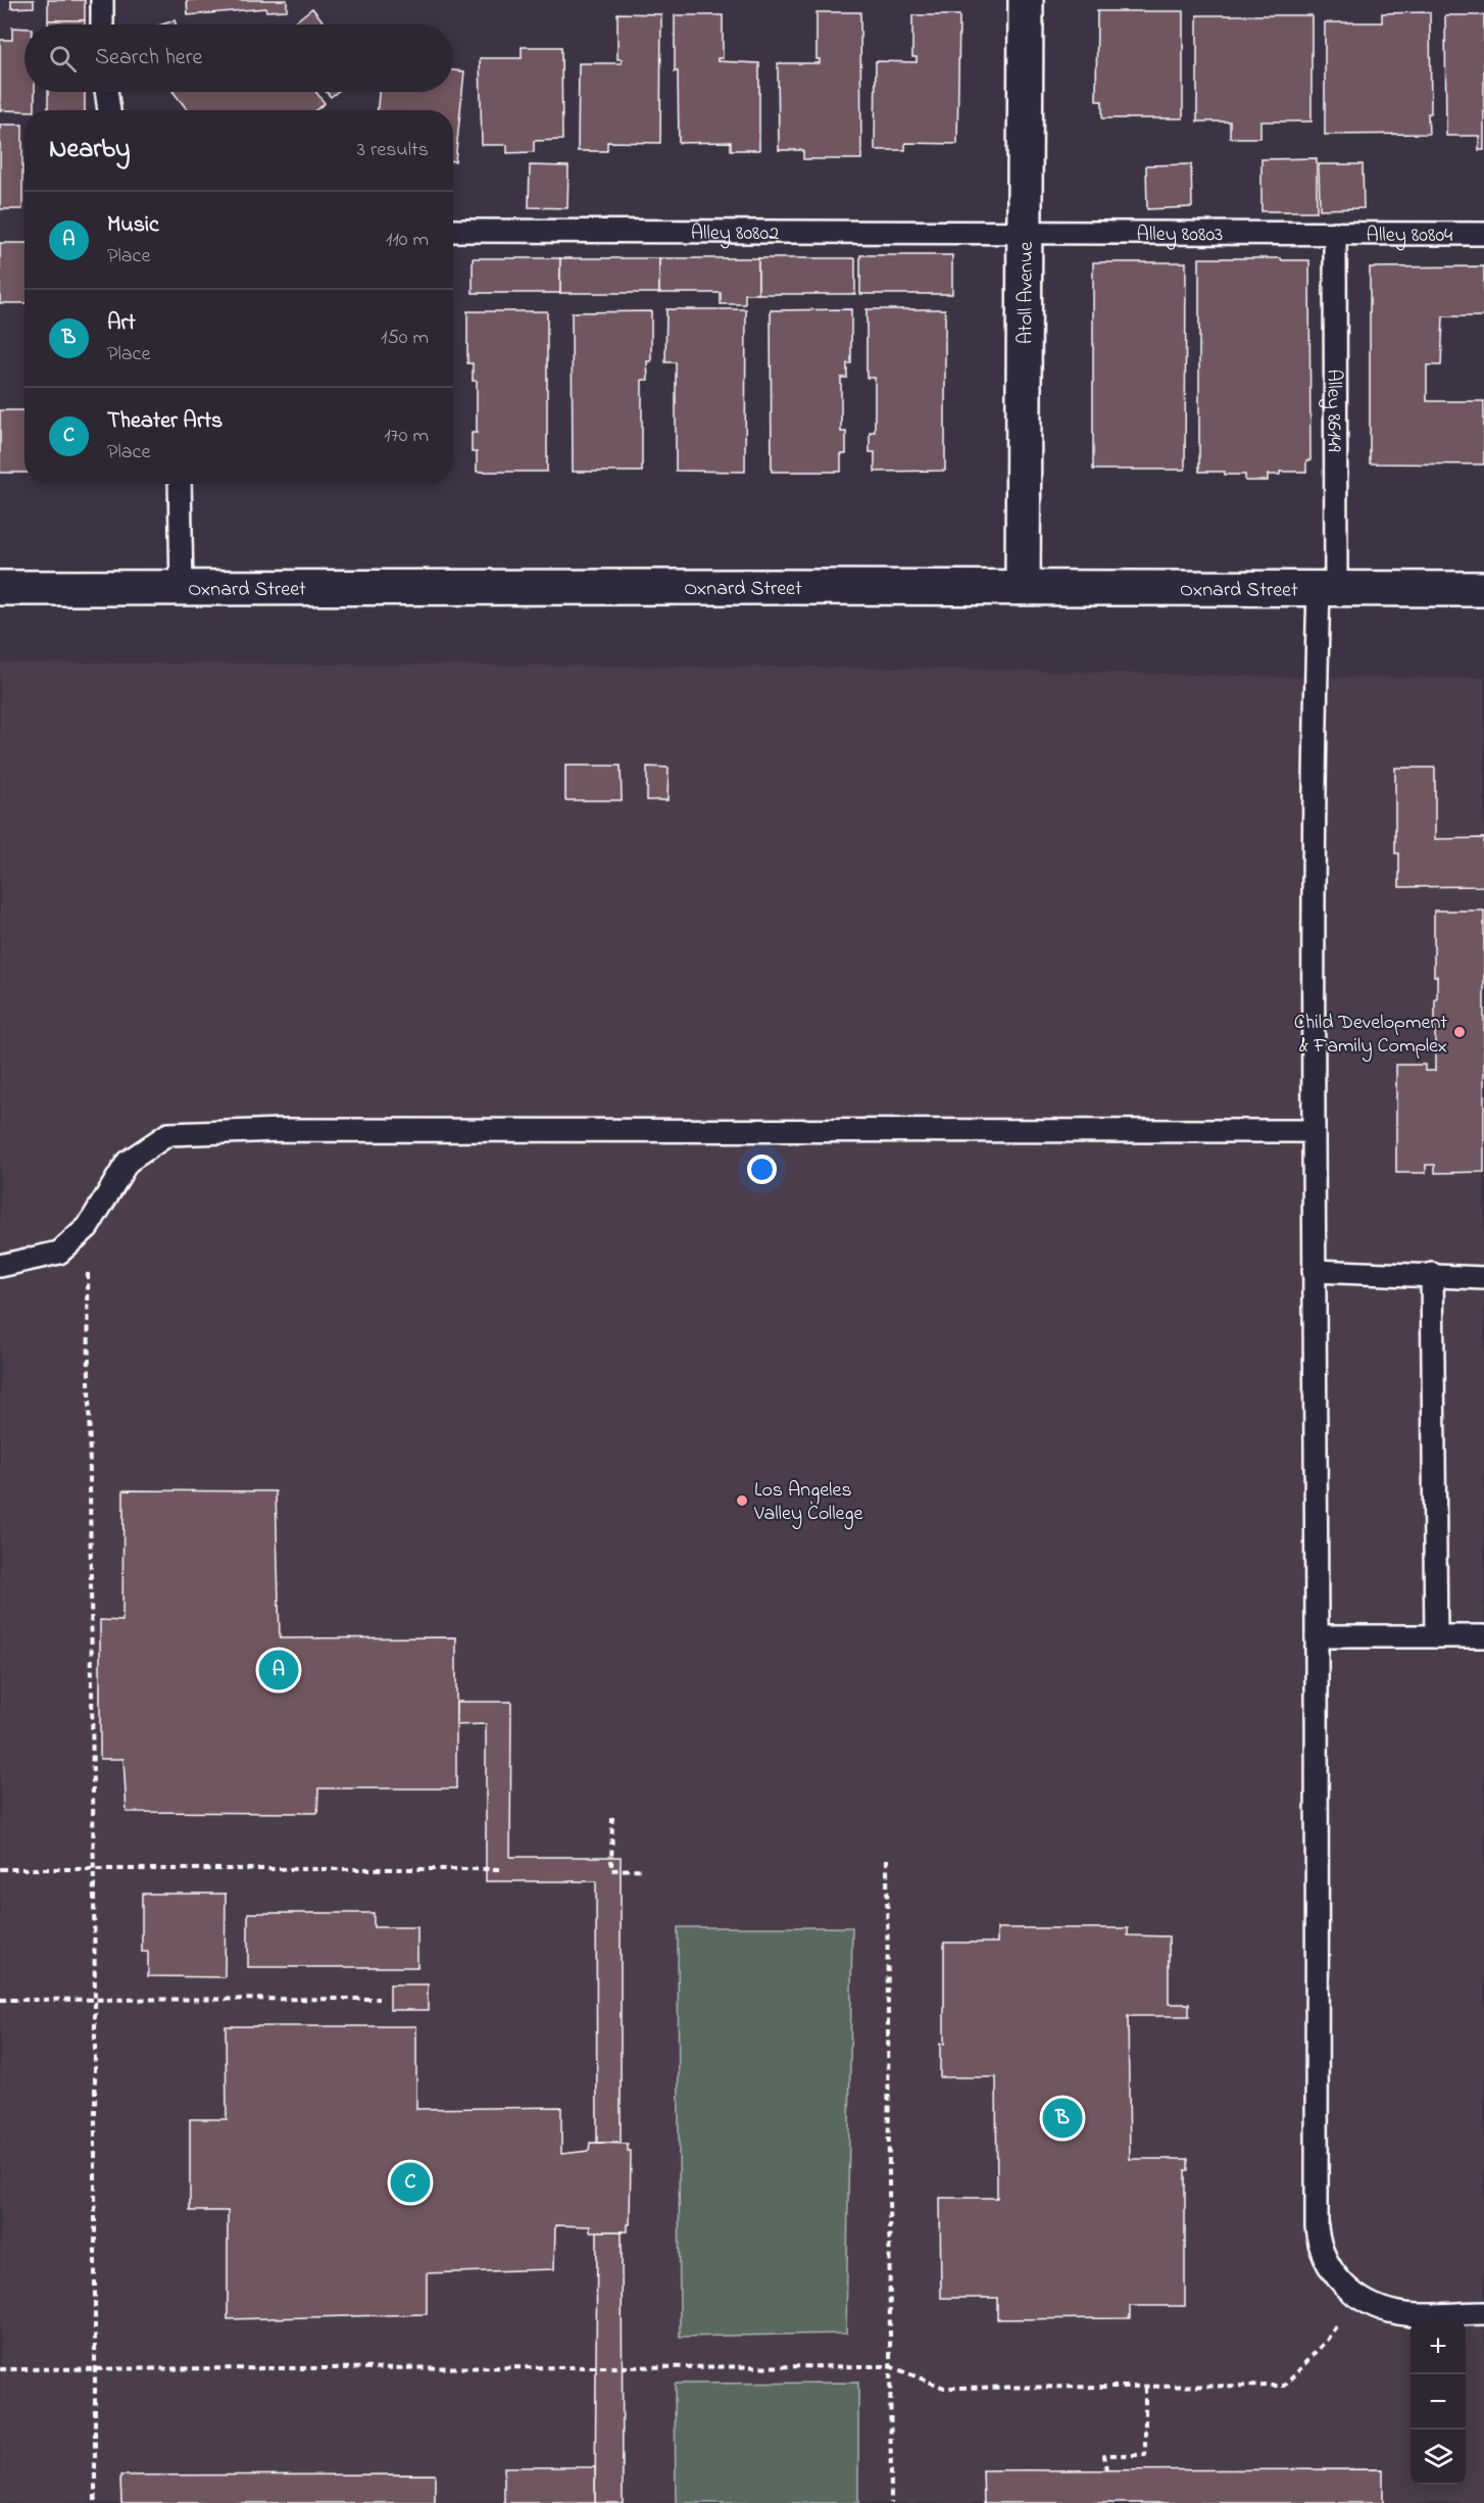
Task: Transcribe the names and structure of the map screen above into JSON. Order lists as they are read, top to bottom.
{
  "streets": {
    "main road": ["Atoll Avenue", "Oxnard Street"],
    "lane": [
      "Alley 80802",
      "Alley 80803",
      "Alley 80804",
      "Alley 86149"
    ]
  },
  "crossings": [
    ["Alley 80802", "Alley 80803"],
    ["Alley 80802", "Atoll Avenue"],
    ["Alley 80803", "Alley 80804"],
    ["Alley 80803", "Atoll Avenue"],
    ["Alley 80803", "Alley 86149"],
    ["Alley 80804", "Alley 86149"],
    ["Atoll Avenue", "Oxnard Street"],
    ["Alley 86149", "Oxnard Street"]
  ],
  "places": ["Child Development & Family Complex", "Los Angeles Valley College"],
  "page": {
    "search": "Search here",
    "heading": ["Nearby", "3 results"],
    "list": [
      {
        "mark": "A",
        "name": "Music",
        "note": "Place",
        "value": "110 m"
      },
      {
        "mark": "B",
        "name": "Art",
        "note": "Place",
        "value": "150 m"
      },
      {
        "mark": "C",
        "name": "Theater Arts",
        "note": "Place",
        "value": "170 m"
      }
    ],
    "pins": ["A", "B", "C"],
    "map_buttons": ["+", "−"]
  }
}
